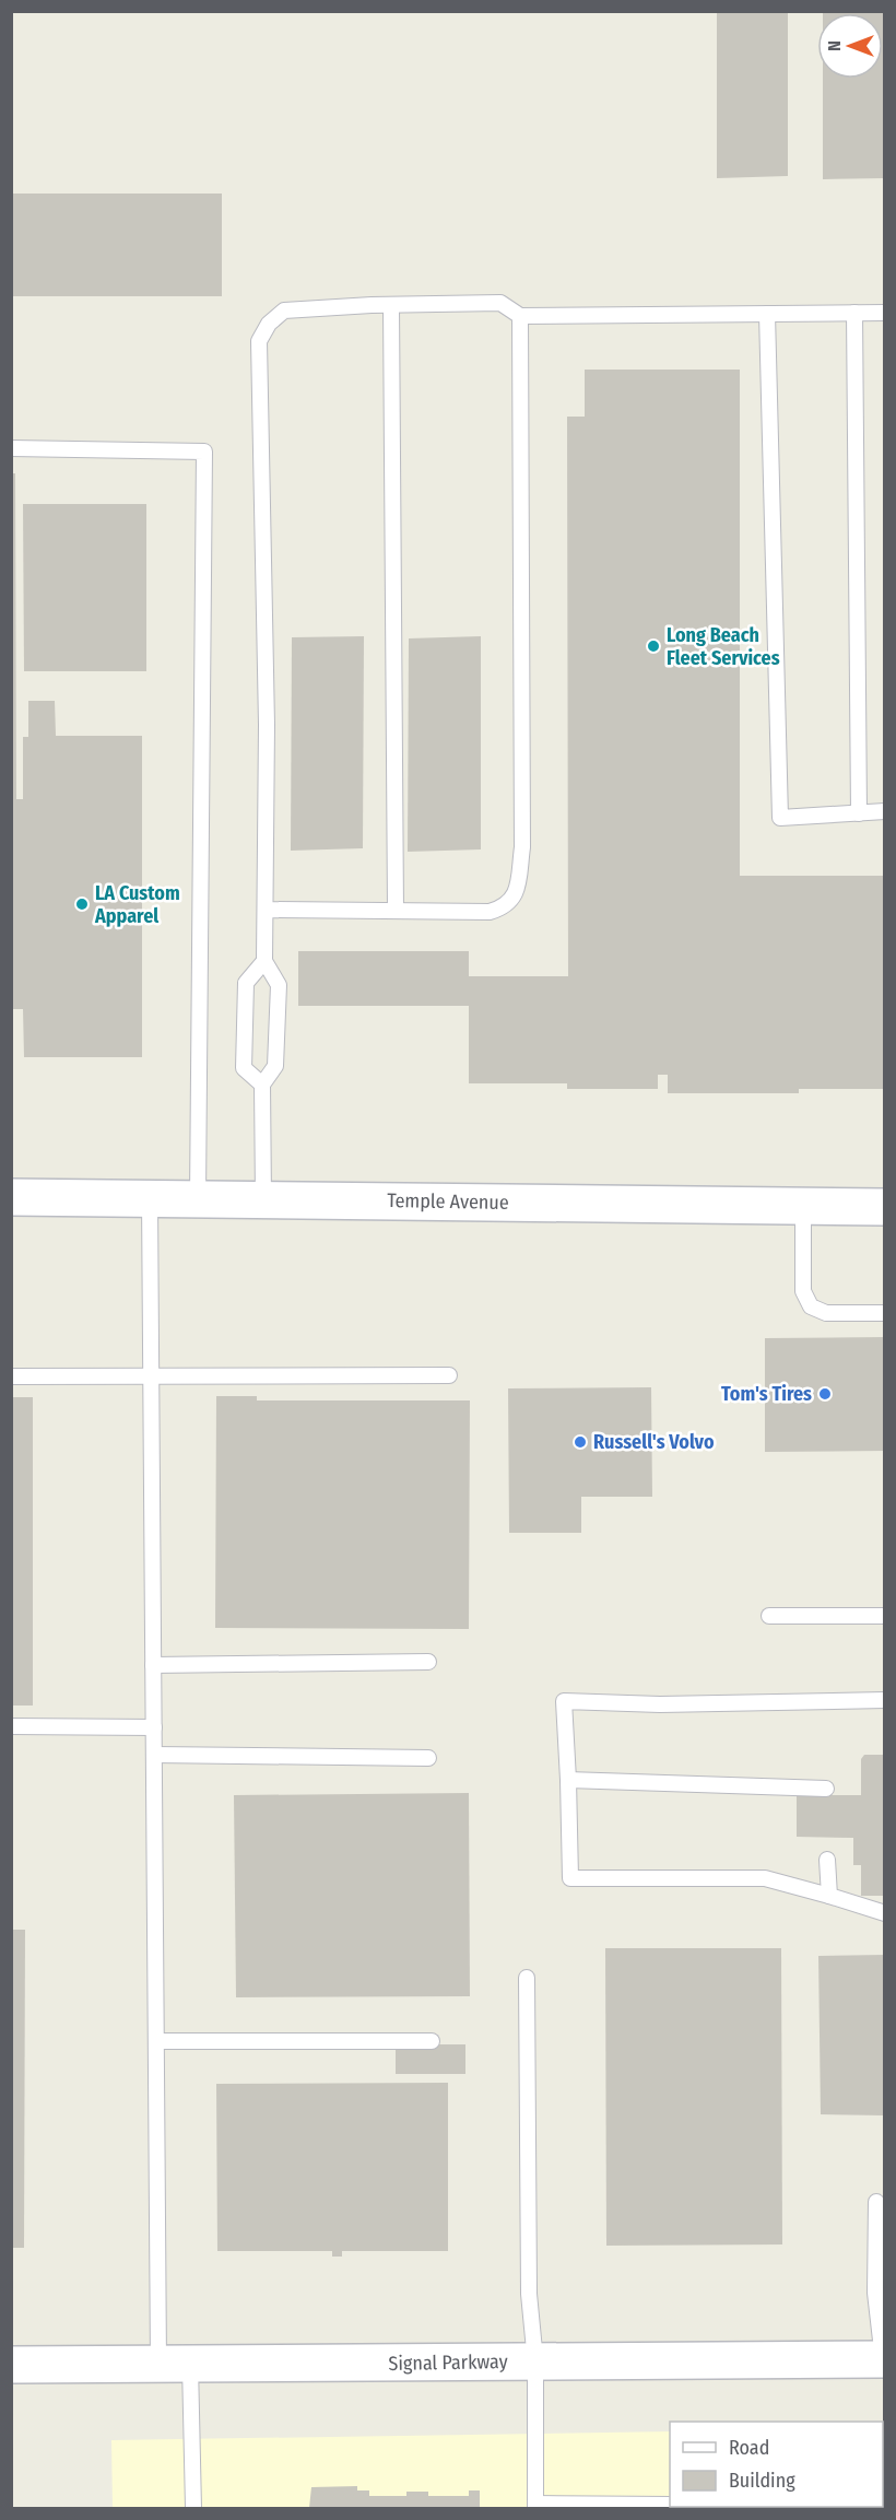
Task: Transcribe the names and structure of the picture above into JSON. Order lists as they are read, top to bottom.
{
  "streets": {
    "main road": ["Temple Avenue", "Signal Parkway"]
  },
  "places": [
    "Long Beach Fleet Services",
    "LA Custom Apparel",
    "Tom's Tires",
    "Russell's Volvo"
  ],
  "legend": ["Road", "Building"],
  "north": "left"
}
